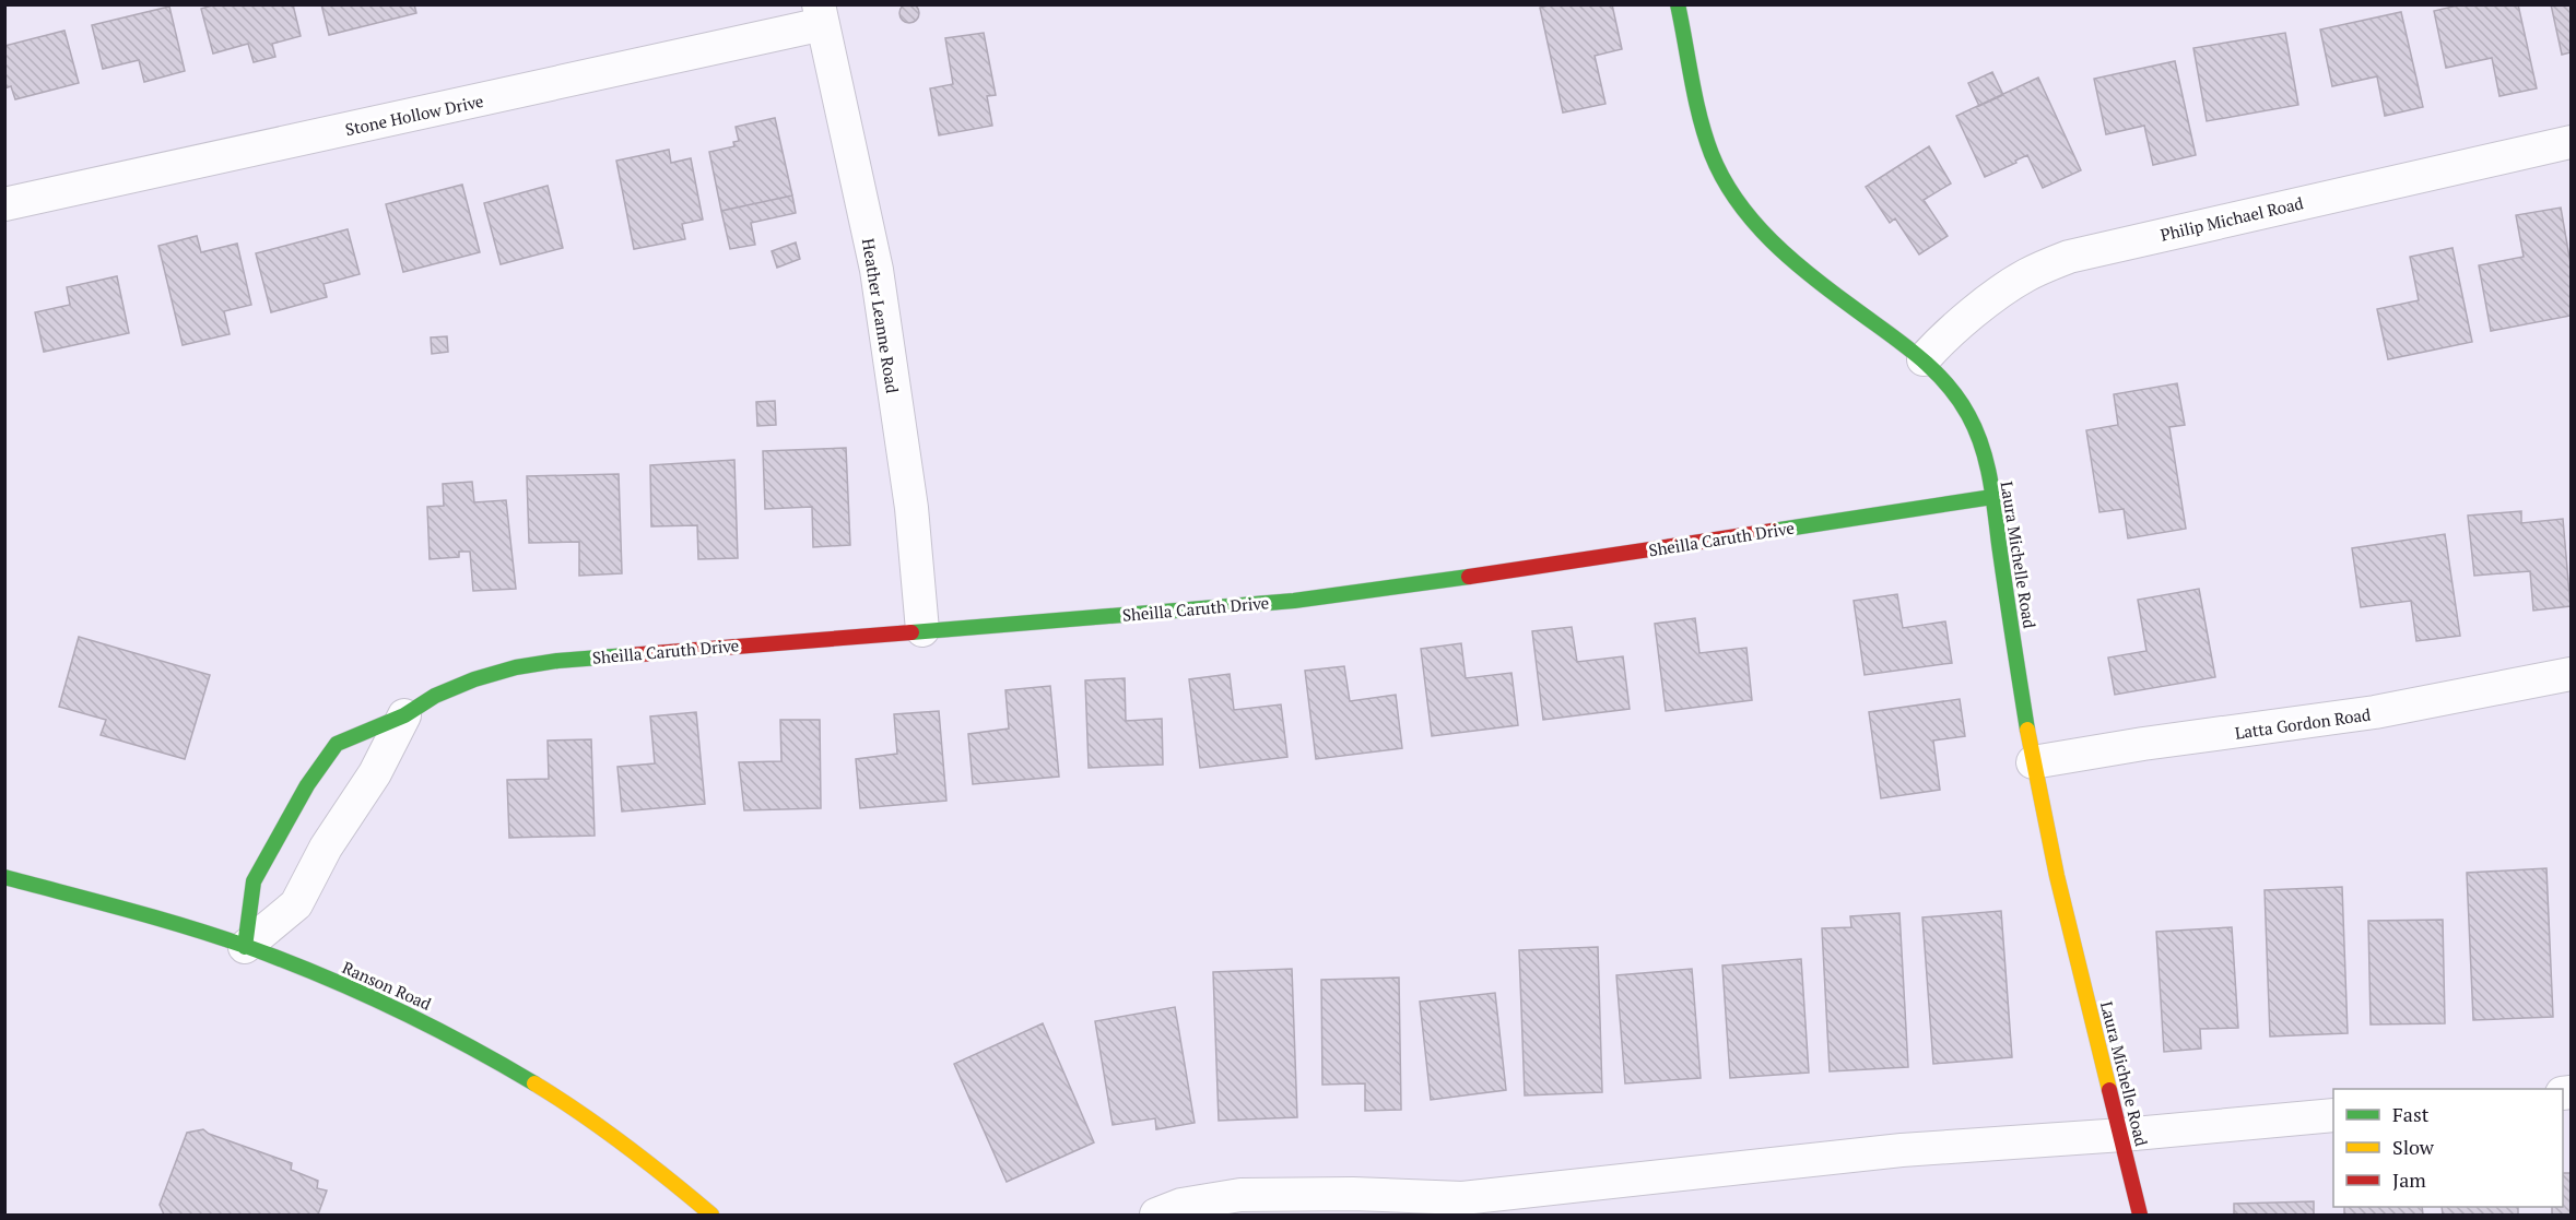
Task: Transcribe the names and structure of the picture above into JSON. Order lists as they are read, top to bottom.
{
  "streets": {
    "street": [
      "Stone Hollow Drive",
      "Philip Michael Road",
      "Heather Leanne Road",
      "Sheilla Caruth Drive",
      "Laura Michelle Road",
      "Latta Gordon Road",
      "Ranson Road"
    ]
  },
  "crossings": [
    ["Stone Hollow Drive", "Heather Leanne Road"],
    ["Philip Michael Road", "Laura Michelle Road"],
    ["Heather Leanne Road", "Sheilla Caruth Drive"],
    ["Sheilla Caruth Drive", "Laura Michelle Road"],
    ["Sheilla Caruth Drive", "Ranson Road"],
    ["Laura Michelle Road", "Latta Gordon Road"]
  ],
  "legend": ["Fast", "Slow", "Jam"]
}
